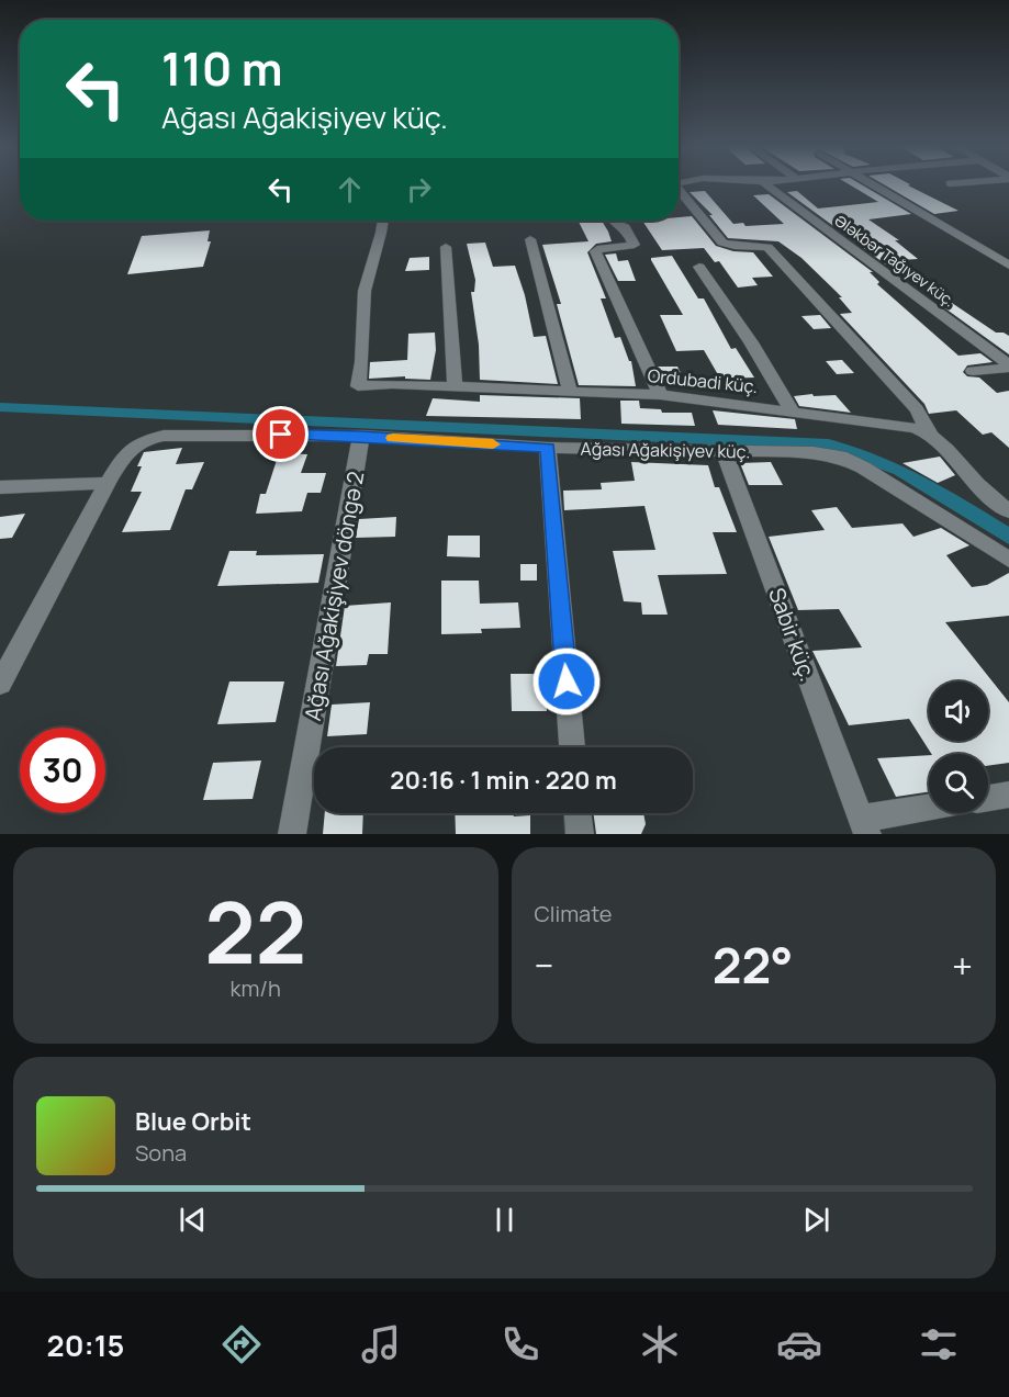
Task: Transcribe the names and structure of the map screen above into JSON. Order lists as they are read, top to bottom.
{
  "streets": {
    "street": [
      "Ələkbər Tağıyev küç.",
      "Ordubadi küç.",
      "Ağası Ağakişiyev küç.",
      "Ağası Ağakişiyev döngə 2",
      "Sabir küç."
    ]
  },
  "crossings": [
    ["Ağası Ağakişiyev küç.", "Ağası Ağakişiyev döngə 2"],
    ["Ağası Ağakişiyev küç.", "Sabir küç."]
  ],
  "page": {
    "turn": ["110 m", "Ağası Ağakişiyev küç."],
    "limit": "30",
    "trip": "20:16 · 1 min · 220 m",
    "tile": [
      ["22", "km/h"],
      "Climate"
    ],
    "heat": ["−", "22°", "+"],
    "song": ["Blue Orbit", "Sona"],
    "tabs": "20:15"
  }
}
